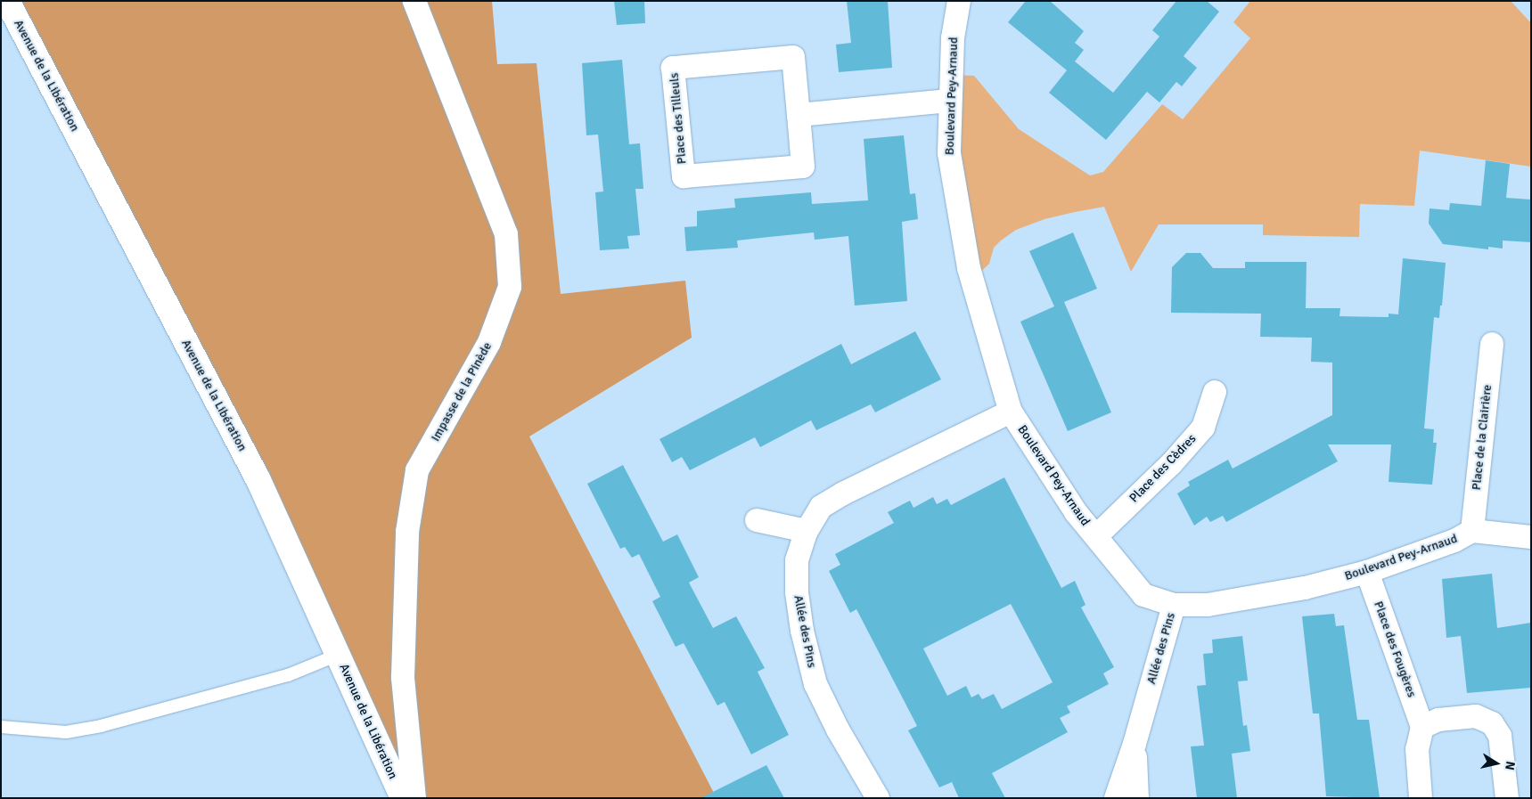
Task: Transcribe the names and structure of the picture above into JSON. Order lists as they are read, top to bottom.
{
  "streets": {
    "main road": ["Avenue de la Libération"],
    "street": [
      "Boulevard Pey-Arnaud",
      "Place des Tilleuls",
      "Impasse de la Pinède",
      "Place de la Clairière",
      "Place des Cèdres",
      "Allée des Pins",
      "Place des Fougères"
    ]
  },
  "crossings": [
    ["Boulevard Pey-Arnaud", "Place de la Clairière"],
    ["Boulevard Pey-Arnaud", "Place des Cèdres"],
    ["Boulevard Pey-Arnaud", "Allée des Pins"],
    ["Boulevard Pey-Arnaud", "Place des Fougères"]
  ],
  "north": "right"
}
